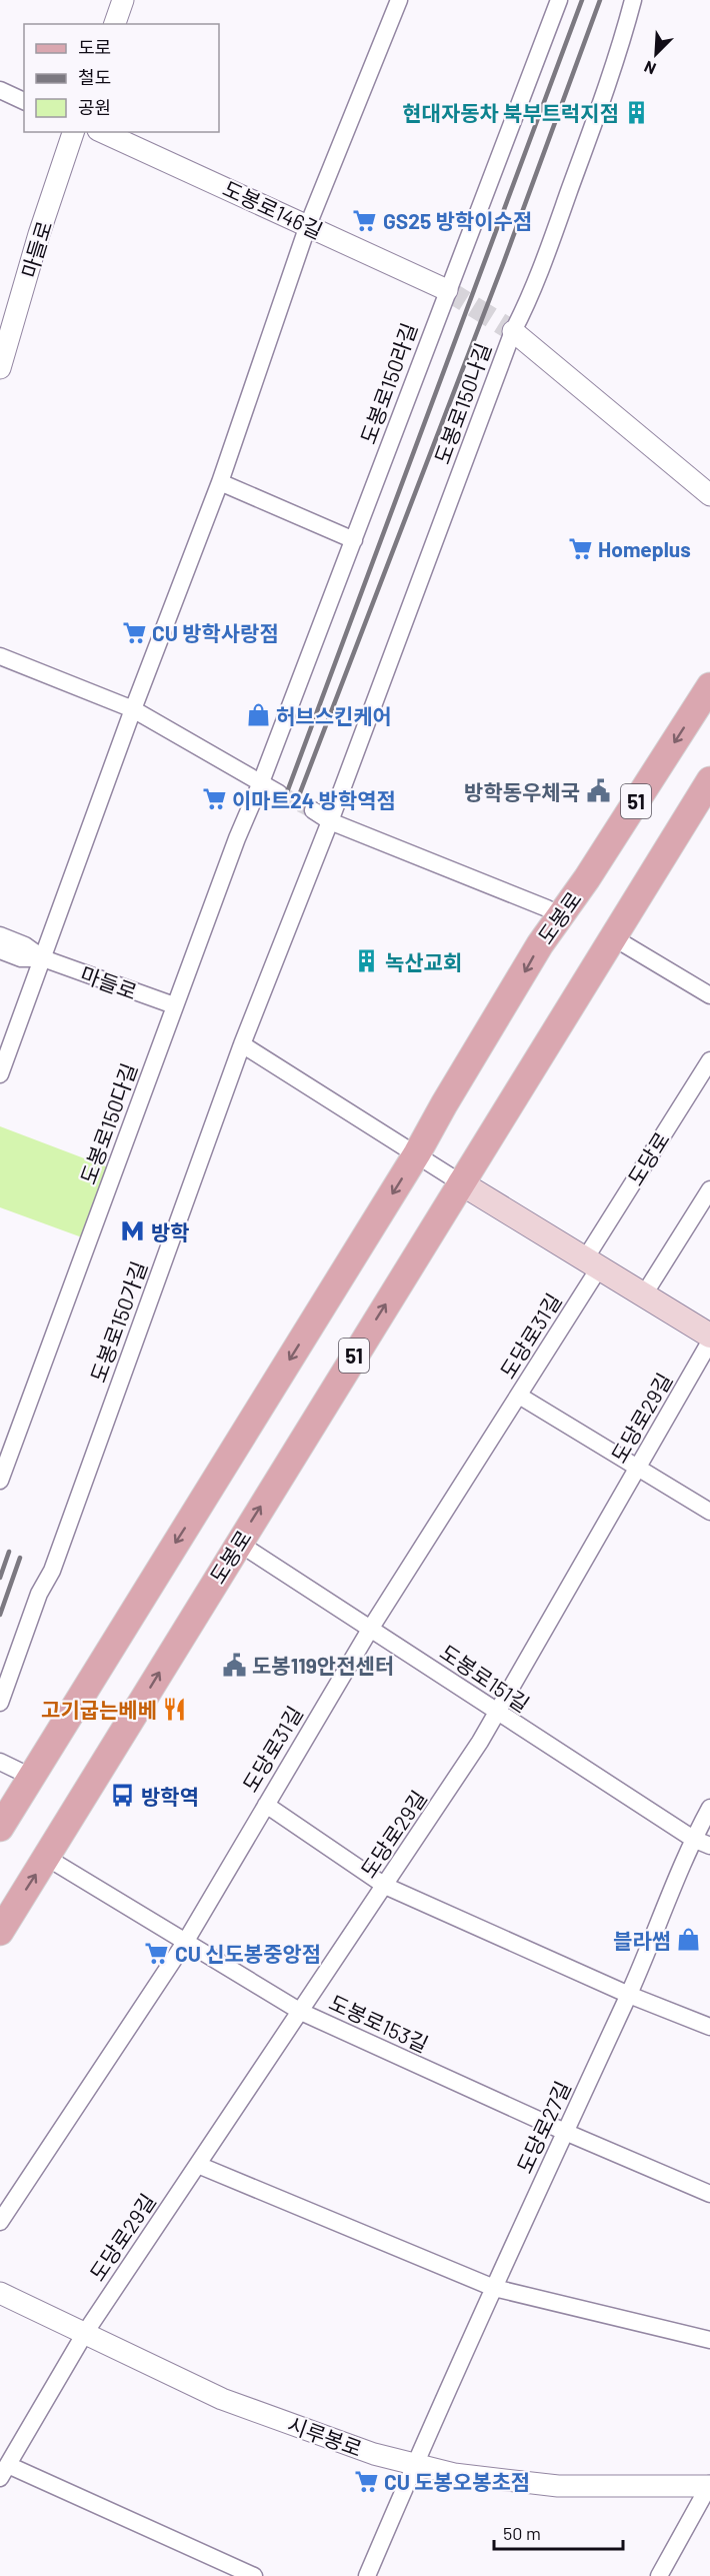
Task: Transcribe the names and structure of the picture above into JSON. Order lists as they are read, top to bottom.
{
  "streets": {
    "main road": ["51", "도봉로"],
    "street": [
      "도봉로146길",
      "마들로",
      "도봉로150라길",
      "도봉로150나길",
      "도봉로150다길",
      "도당로",
      "도봉로150가길",
      "도당로31길",
      "도당로29길",
      "도봉로151길",
      "도봉로153길",
      "도당로27길",
      "시루봉로"
    ]
  },
  "crossings": [
    ["도봉로146길", "도봉로150라길"],
    ["마들로", "도봉로150다길"],
    ["도봉로150라길", "도봉로150다길"],
    ["도봉로150나길", "도봉로150가길"],
    ["도봉로", "도봉로151길"],
    ["도봉로", "도봉로153길"],
    ["도당로", "도당로31길"],
    ["도당로31길", "도봉로151길"],
    ["도당로31길", "도봉로153길"],
    ["도당로29길", "도봉로151길"],
    ["도당로29길", "도봉로153길"],
    ["도당로29길", "시루봉로"],
    ["도봉로151길", "도당로27길"],
    ["도봉로153길", "도당로27길"],
    ["도당로27길", "시루봉로"]
  ],
  "places": {
    "building": ["현대자동차 북부트럭지점", "녹산교회"],
    "supermarket": [
      "GS25 방학이수점",
      "Homeplus",
      "CU 방학사랑점",
      "이마트24 방학역점",
      "CU 신도봉중앙점",
      "CU 도봉오봉초점"
    ],
    "shop": ["허브스킨케어", "블라썸"],
    "public building": ["방학동우체국", "도봉119안전센터"],
    "metro station": ["방학"],
    "restaurant": ["고기굽는베베"],
    "bus stop": ["방학역"]
  },
  "legend": ["도로", "철도", "공원"],
  "scale_bar": "50 m",
  "north": "bottom left"
}
